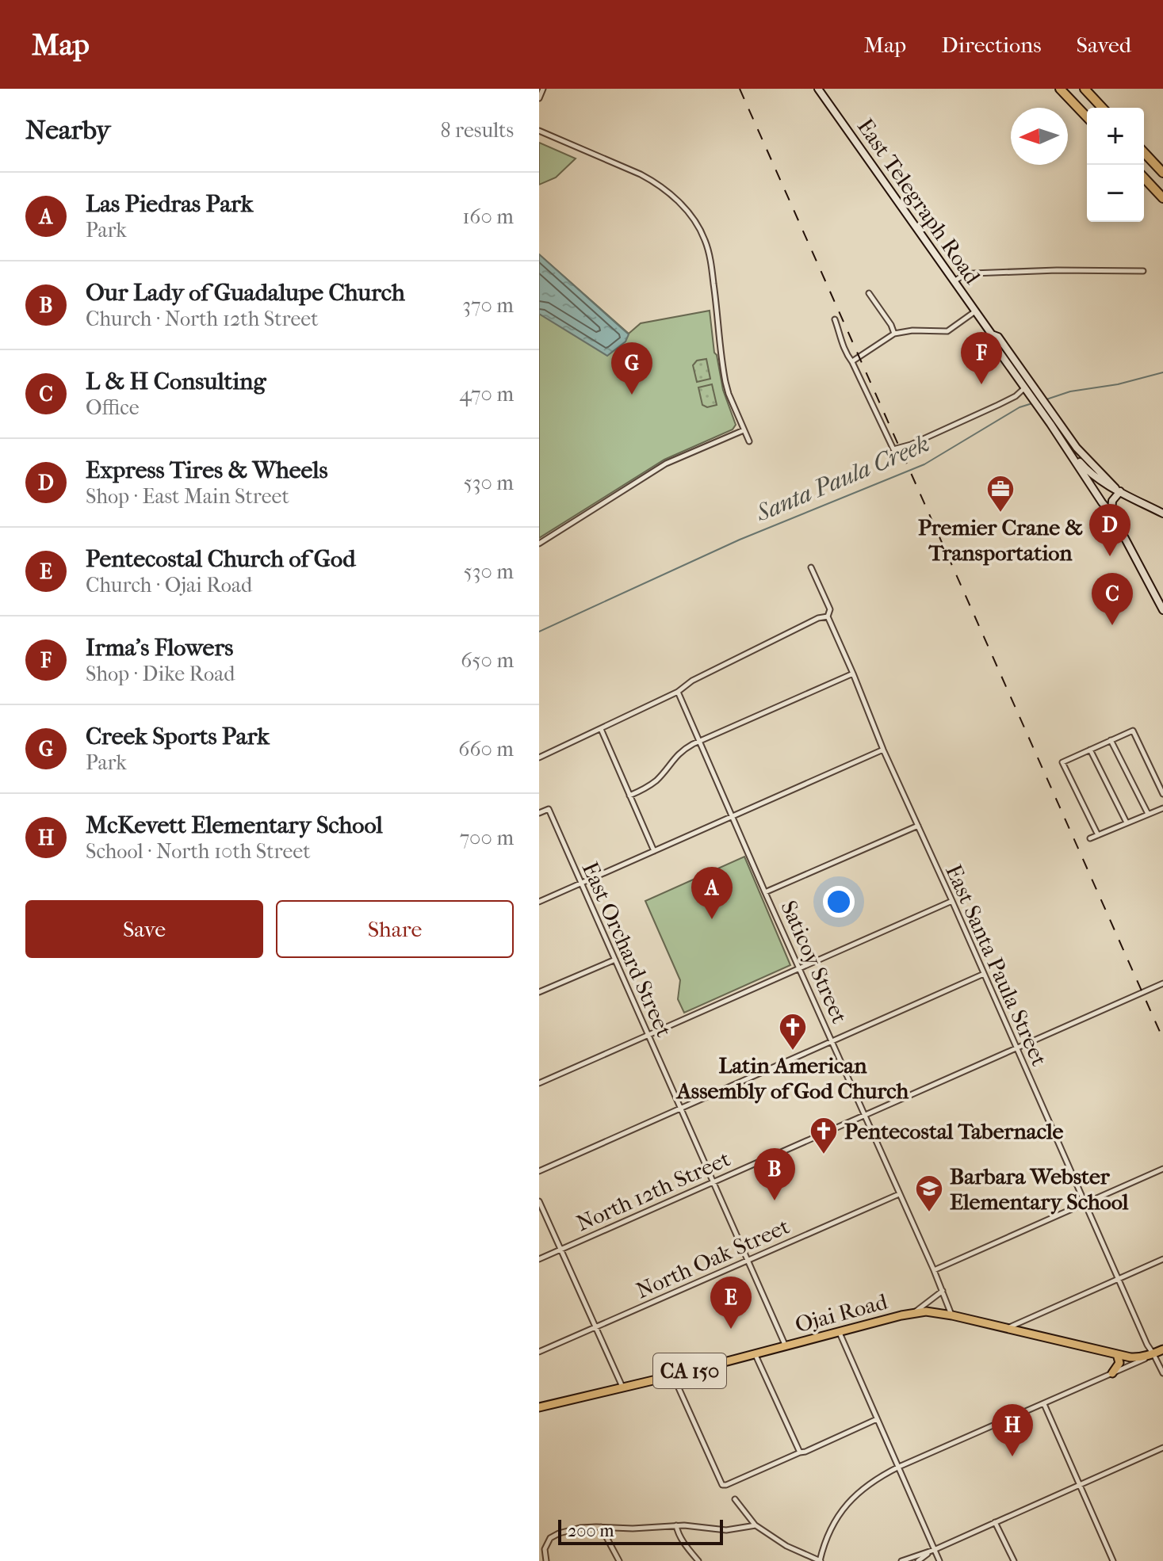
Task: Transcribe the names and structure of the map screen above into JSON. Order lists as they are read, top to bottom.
{
  "streets": {
    "main road": ["East Telegraph Road", "Ojai Road", "CA 150"],
    "street": [
      "East Orchard Street",
      "Saticoy Street",
      "East Santa Paula Street",
      "North 12th Street",
      "North Oak Street"
    ]
  },
  "crossings": [
    ["East Orchard Street", "North 12th Street"],
    ["East Orchard Street", "North Oak Street"],
    ["East Orchard Street", "Ojai Road"],
    ["Saticoy Street", "North 12th Street"],
    ["Saticoy Street", "North Oak Street"],
    ["Saticoy Street", "Ojai Road"],
    ["East Santa Paula Street", "North 12th Street"],
    ["East Santa Paula Street", "Ojai Road"],
    ["East Santa Paula Street", "CA 150"],
    ["Ojai Road", "CA 150"]
  ],
  "water": ["Santa Paula Creek"],
  "places": {
    "office": ["Premier Crane & Transportation"],
    "church": ["Latin American Assembly of God Church", "Pentecostal Tabernacle"],
    "school or university": ["Barbara Webster Elementary School"]
  },
  "scale_bar": "200 m",
  "north": "left",
  "page": {
    "header": "Map",
    "nav": ["Map", "Directions", "Saved"],
    "heading": ["Nearby", "8 results"],
    "map_buttons": ["+", "−"],
    "list": [
      {
        "mark": "A",
        "name": "Las Piedras Park",
        "note": "Park",
        "value": "160 m"
      },
      {
        "mark": "B",
        "name": "Our Lady of Guadalupe Church",
        "note": "Church · North 12th Street",
        "value": "370 m"
      },
      {
        "mark": "C",
        "name": "L & H Consulting",
        "note": "Office",
        "value": "470 m"
      },
      {
        "mark": "D",
        "name": "Express Tires & Wheels",
        "note": "Shop · East Main Street",
        "value": "530 m"
      },
      {
        "mark": "E",
        "name": "Pentecostal Church of God",
        "note": "Church · Ojai Road",
        "value": "530 m"
      },
      {
        "mark": "F",
        "name": "Irma's Flowers",
        "note": "Shop · Dike Road",
        "value": "650 m"
      },
      {
        "mark": "G",
        "name": "Creek Sports Park",
        "note": "Park",
        "value": "660 m"
      },
      {
        "mark": "H",
        "name": "McKevett Elementary School",
        "note": "School · North 10th Street",
        "value": "700 m"
      }
    ],
    "pins": [
      "F",
      "G",
      "D",
      "C",
      "A",
      "B",
      "E",
      "H"
    ],
    "buttons": ["Save", "Share"],
    "scale": "200 m"
  }
}
